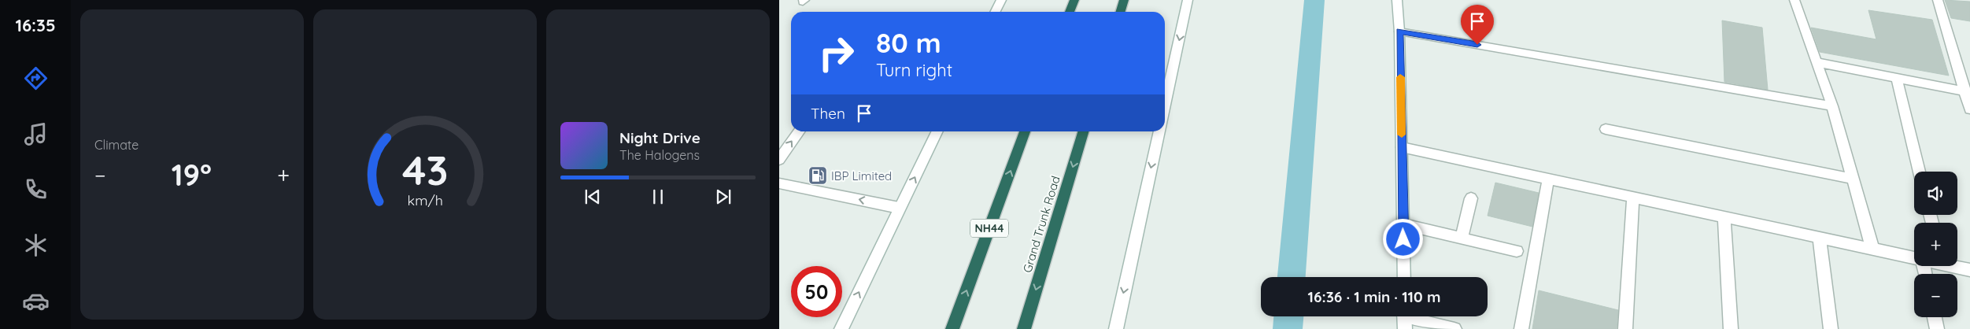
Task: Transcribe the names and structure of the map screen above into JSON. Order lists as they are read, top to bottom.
{
  "streets": {
    "highway": ["Grand Trunk Road", "NH44"]
  },
  "places": {
    "fuel station": ["IBP Limited"]
  },
  "page": {
    "tabs": "16:35",
    "tile": "Climate",
    "turn": ["80 m", "Turn right"],
    "then": "Then",
    "song": ["Night Drive", "The Halogens"],
    "heat": ["−", "19°", "+"],
    "map_buttons": ["+", "−"],
    "limit": "50",
    "trip": "16:36 · 1 min · 110 m",
    "gauge": ["43", "km/h"]
  }
}
